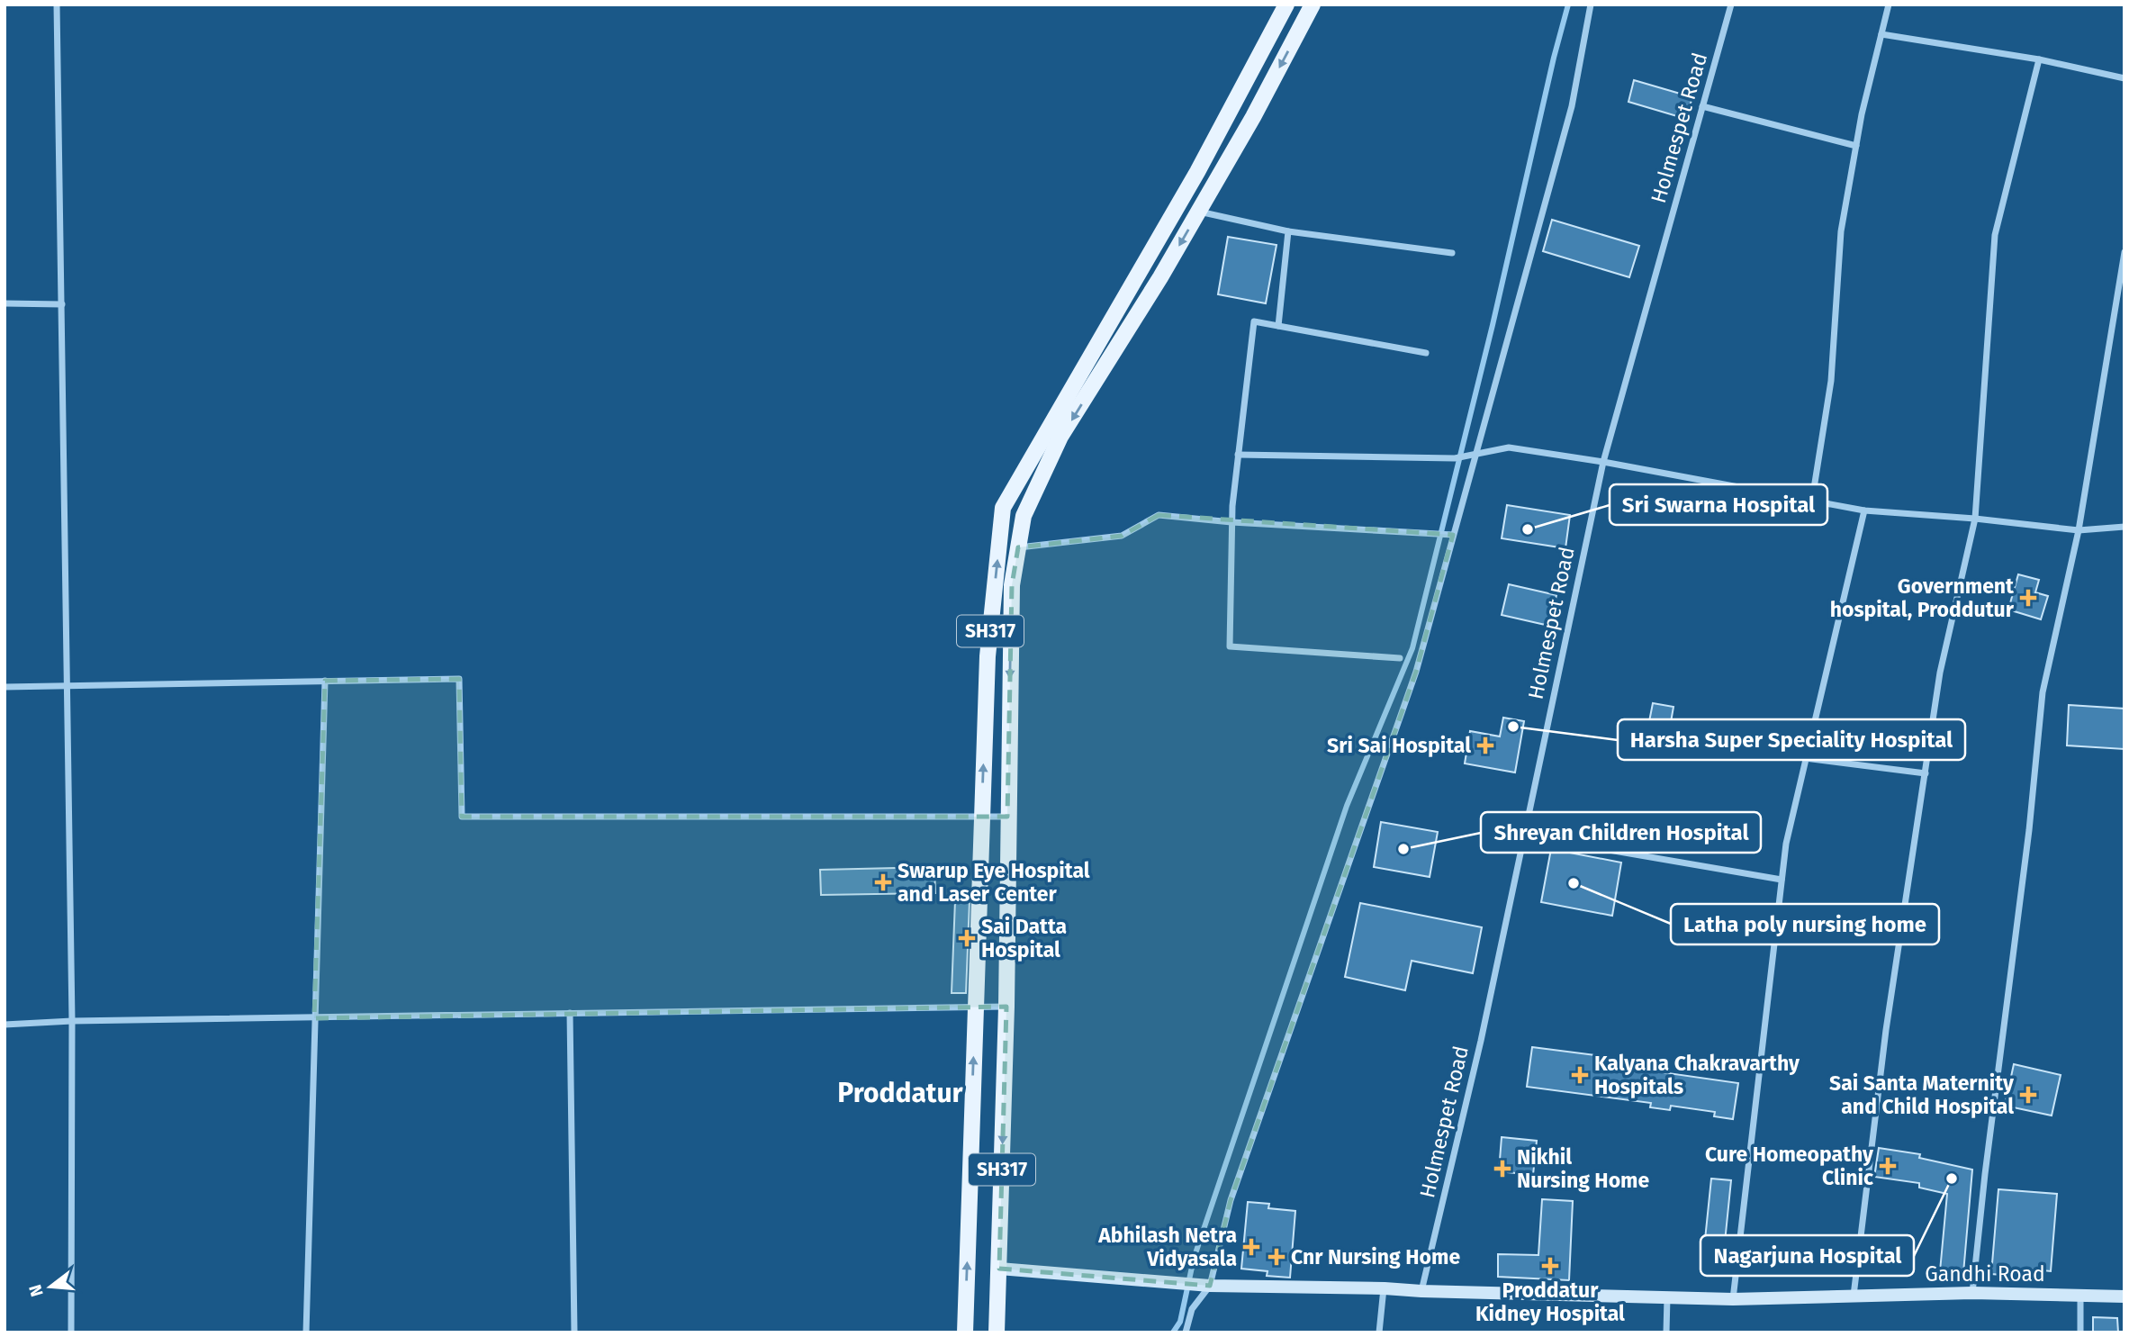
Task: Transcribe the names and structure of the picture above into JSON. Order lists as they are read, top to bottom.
{
  "streets": {
    "main road": ["SH317", "Gandhi Road"],
    "street": ["Holmespet Road"]
  },
  "crossings": [
    ["Holmespet Road", "Gandhi Road"],
    ["SH317", "Gandhi Road"]
  ],
  "districts": ["Proddatur"],
  "places": {
    "other": [
      "Sri Swarna Hospital",
      "Harsha Super Speciality Hospital",
      "Shreyan Children Hospital",
      "Latha poly nursing home",
      "Nagarjuna Hospital"
    ],
    "health": [
      "Government hospital, Proddutur",
      "Sri Sai Hospital",
      "Swarup Eye Hospital and Laser Center",
      "Sai Datta Hospital",
      "Kalyana Chakravarthy Hospitals",
      "Sai Santa Maternity and Child Hospital",
      "Cure Homeopathy Clinic",
      "Nikhil Nursing Home",
      "Abhilash Netra Vidyasala",
      "Cnr Nursing Home",
      "Proddatur Kidney Hospital"
    ]
  },
  "north": "left"
}
